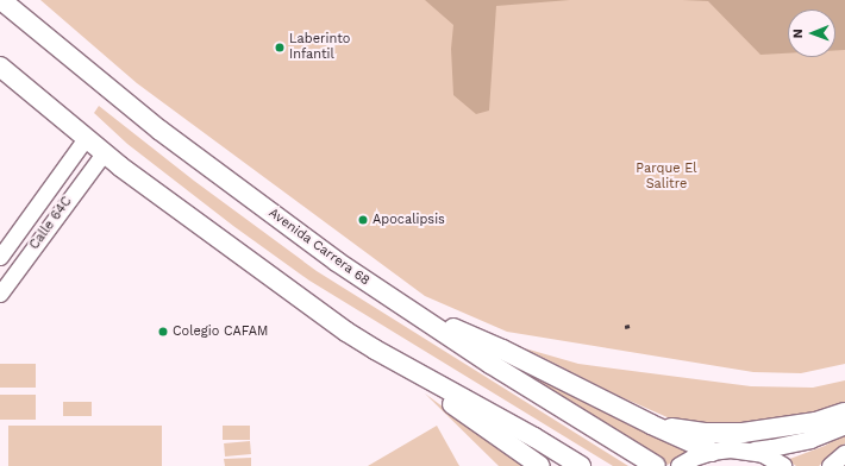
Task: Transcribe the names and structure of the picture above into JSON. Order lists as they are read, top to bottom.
{
  "streets": {
    "main road": ["Avenida Carrera 68"],
    "street": ["Calle 64C"]
  },
  "parks": ["Parque El Salitre"],
  "places": ["Laberinto Infantil", "Apocalipsis", "Colegio CAFAM"],
  "north": "left"
}
